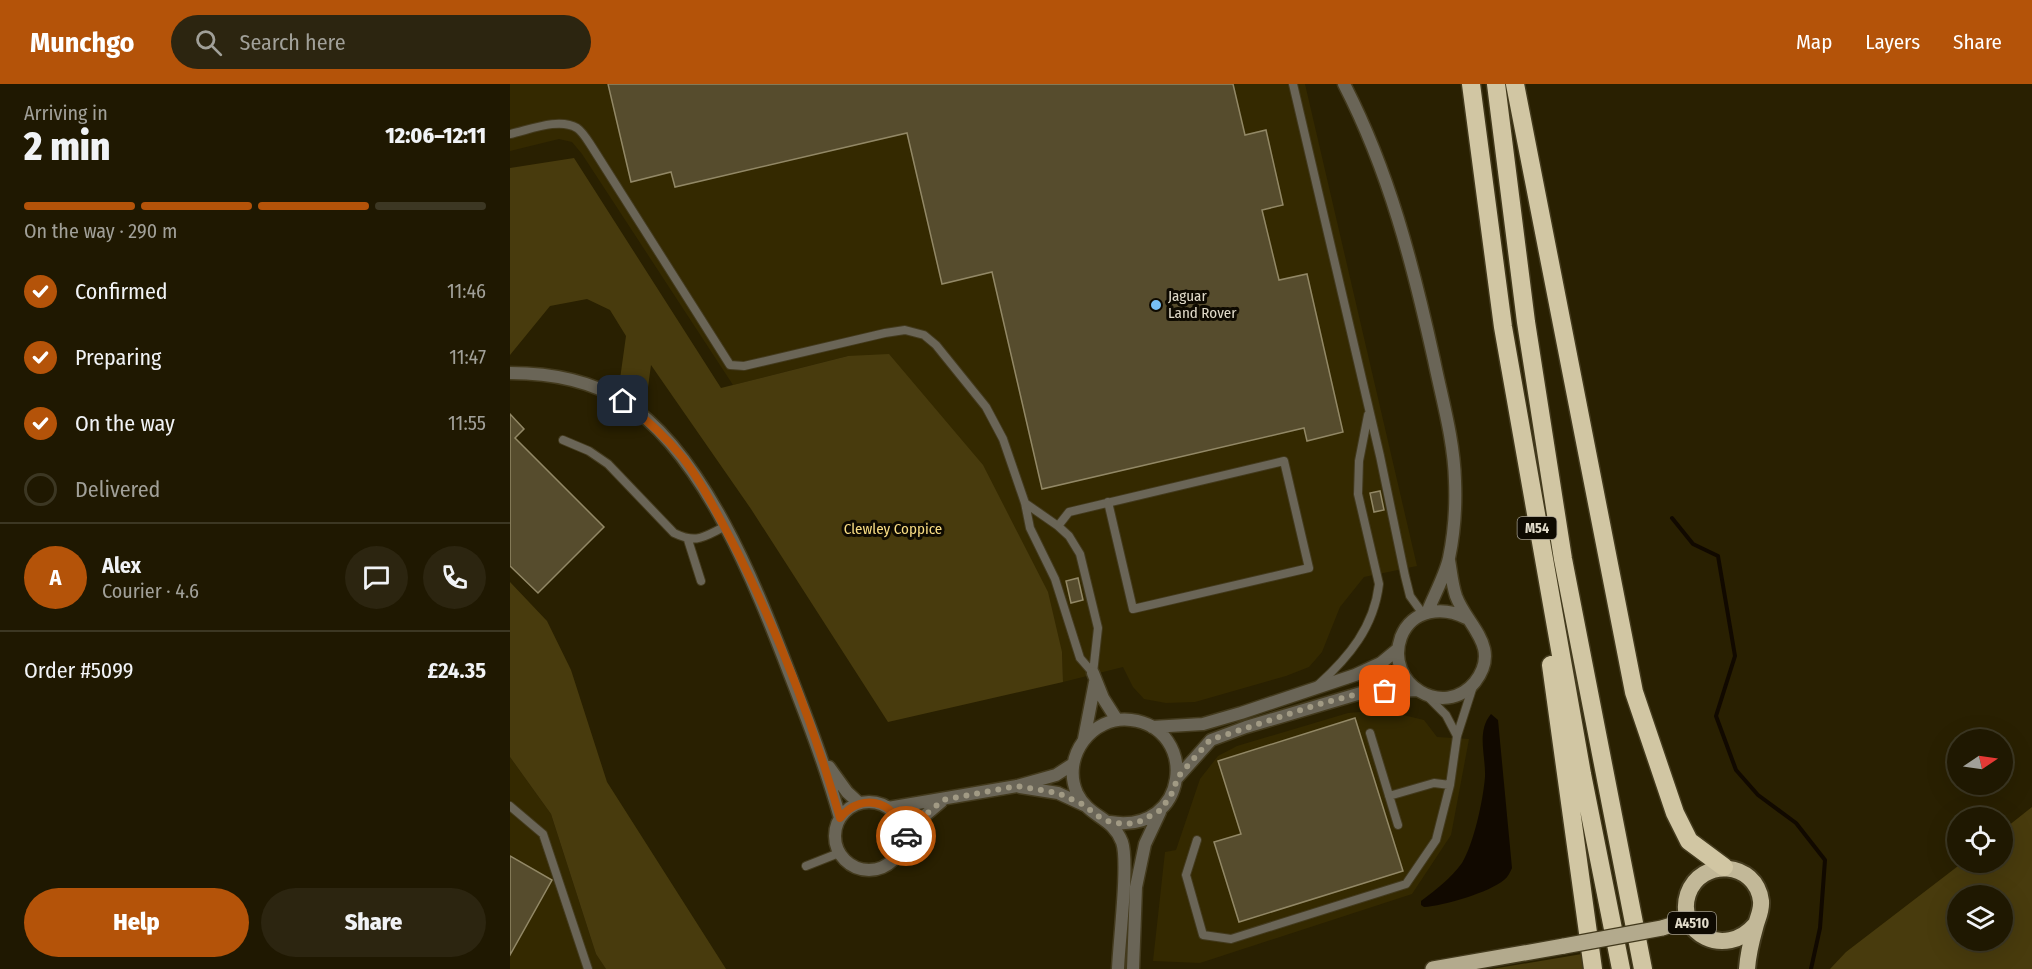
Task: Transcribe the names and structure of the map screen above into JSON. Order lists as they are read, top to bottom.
{
  "streets": {
    "highway": ["M54", "A4510"]
  },
  "parks": ["Clewley Coppice"],
  "places": ["Jaguar Land Rover"],
  "north": "right",
  "page": {
    "header": "Munchgo",
    "search": "Search here",
    "nav": ["Map", "Layers", "Share"],
    "heading": ["2 min", "Arriving in", "12:06–12:11"],
    "panel": [
      "Alex",
      "Courier · 4.6",
      "Order #5099",
      "£24.35"
    ],
    "bar": "On the way · 290 m",
    "list": [
      ["Confirmed", "11:46"],
      ["Preparing", "11:47"],
      ["On the way", "11:55"],
      "Delivered"
    ],
    "round": "A",
    "buttons": ["Help", "Share"]
  }
}
